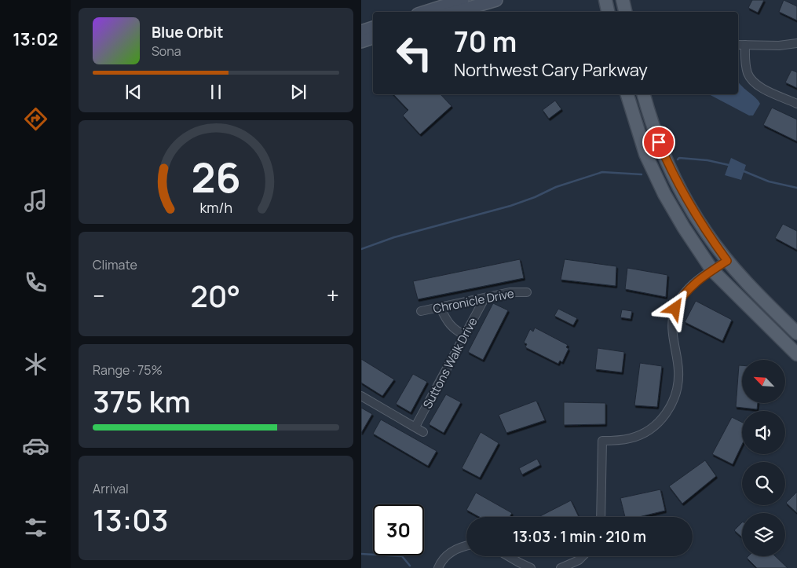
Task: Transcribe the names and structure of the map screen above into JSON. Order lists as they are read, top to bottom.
{
  "streets": {
    "street": ["Chronicle Drive", "Suttons Walk Drive"]
  },
  "crossings": [
    ["Chronicle Drive", "Suttons Walk Drive"]
  ],
  "north": "top left",
  "page": {
    "tabs": "13:02",
    "turn": ["70 m", "Northwest Cary Parkway"],
    "song": ["Blue Orbit", "Sona"],
    "tile": [
      "Climate",
      ["Range · 75%", "375 km"],
      ["Arrival", "13:03"]
    ],
    "heat": ["−", "20°", "+"],
    "limit": "30",
    "trip": "13:03 · 1 min · 210 m",
    "gauge": ["26", "km/h"]
  }
}
